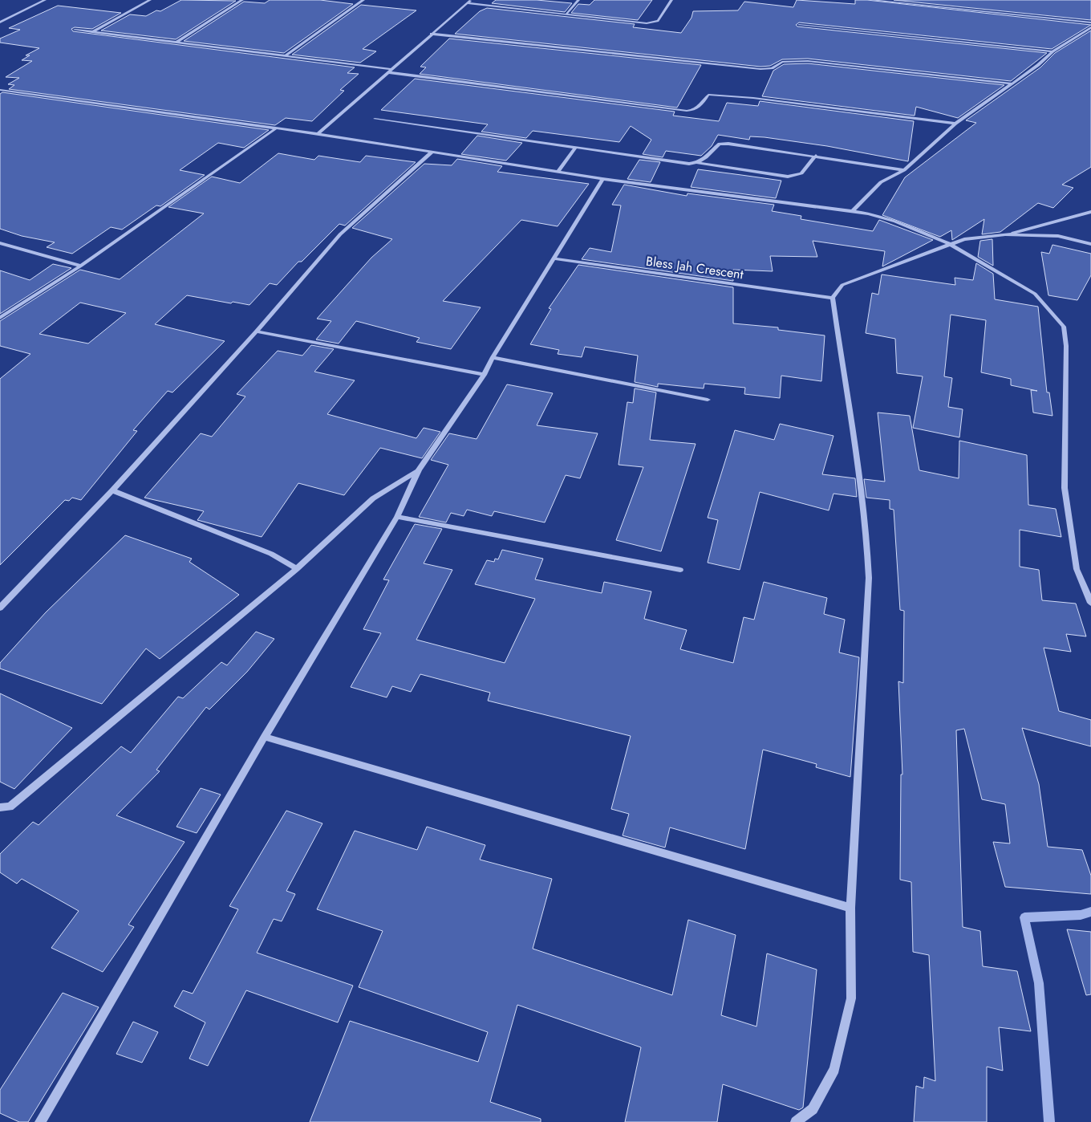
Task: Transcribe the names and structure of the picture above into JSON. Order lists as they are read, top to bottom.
{
  "streets": {
    "street": ["Bless Jah Crescent"]
  }
}
